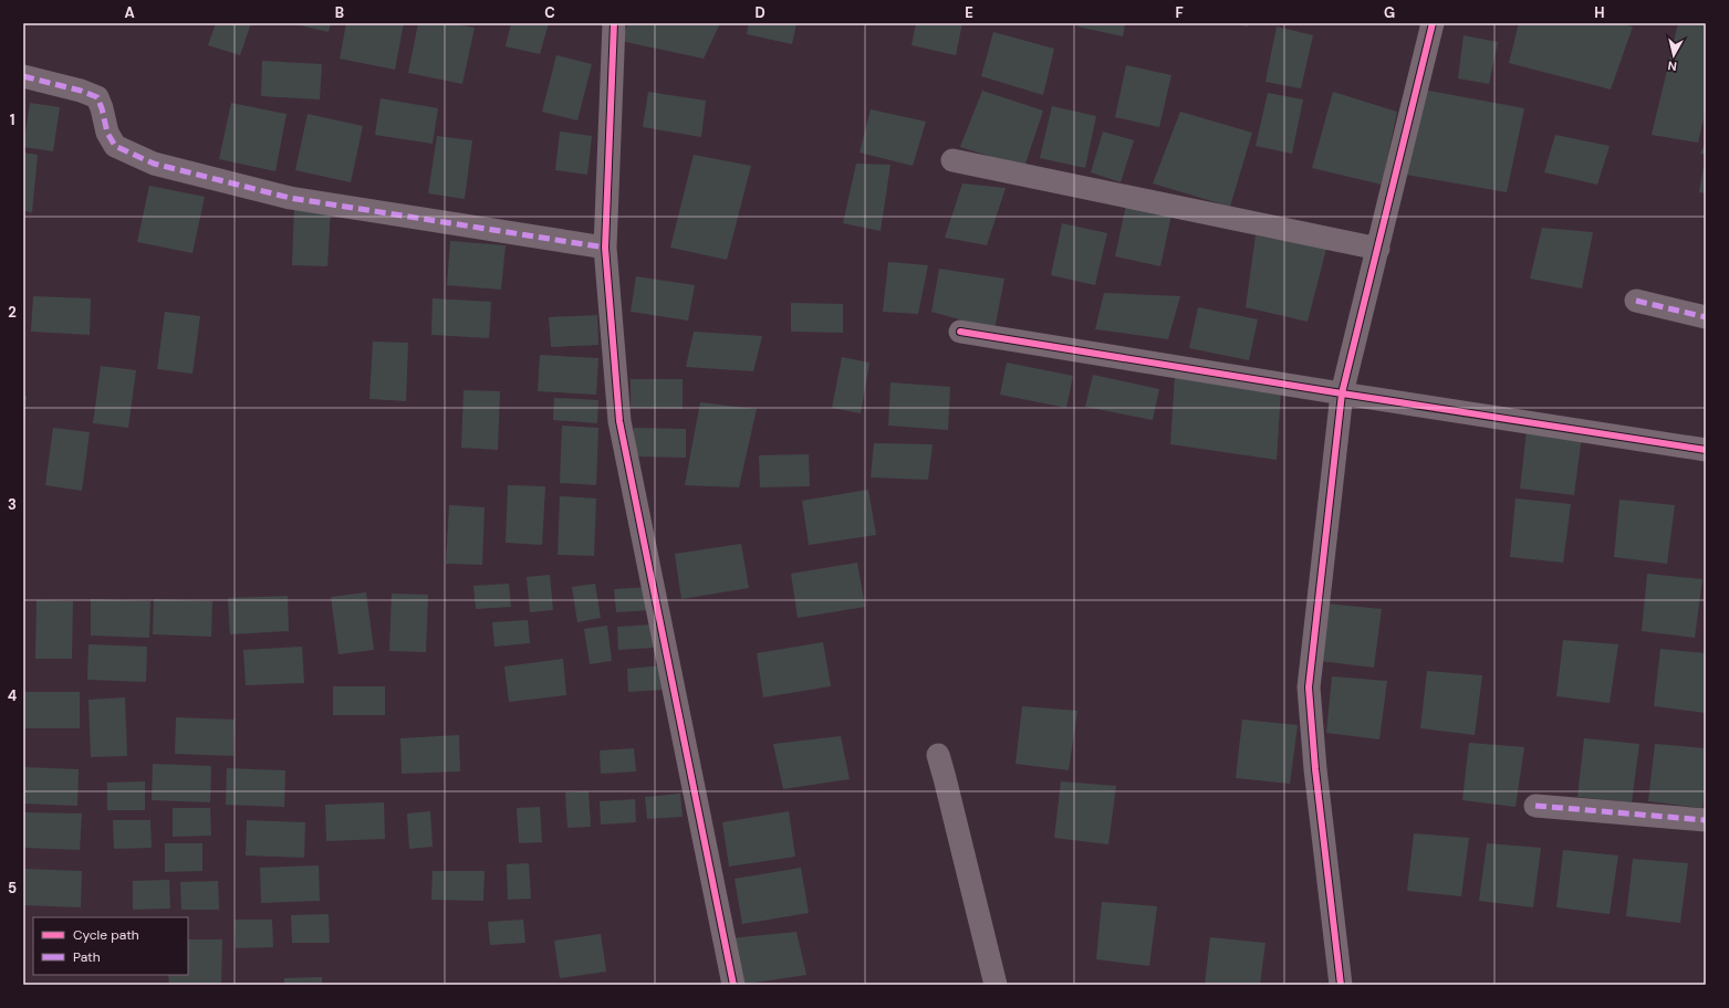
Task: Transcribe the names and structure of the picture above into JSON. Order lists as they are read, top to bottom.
{
  "legend": ["Cycle path", "Path"],
  "north": "bottom",
  "grid": {
    "columns": [
      "A",
      "B",
      "C",
      "D",
      "E",
      "F",
      "G",
      "H"
    ],
    "rows": [
      "1",
      "2",
      "3",
      "4",
      "5"
    ]
  }
}
